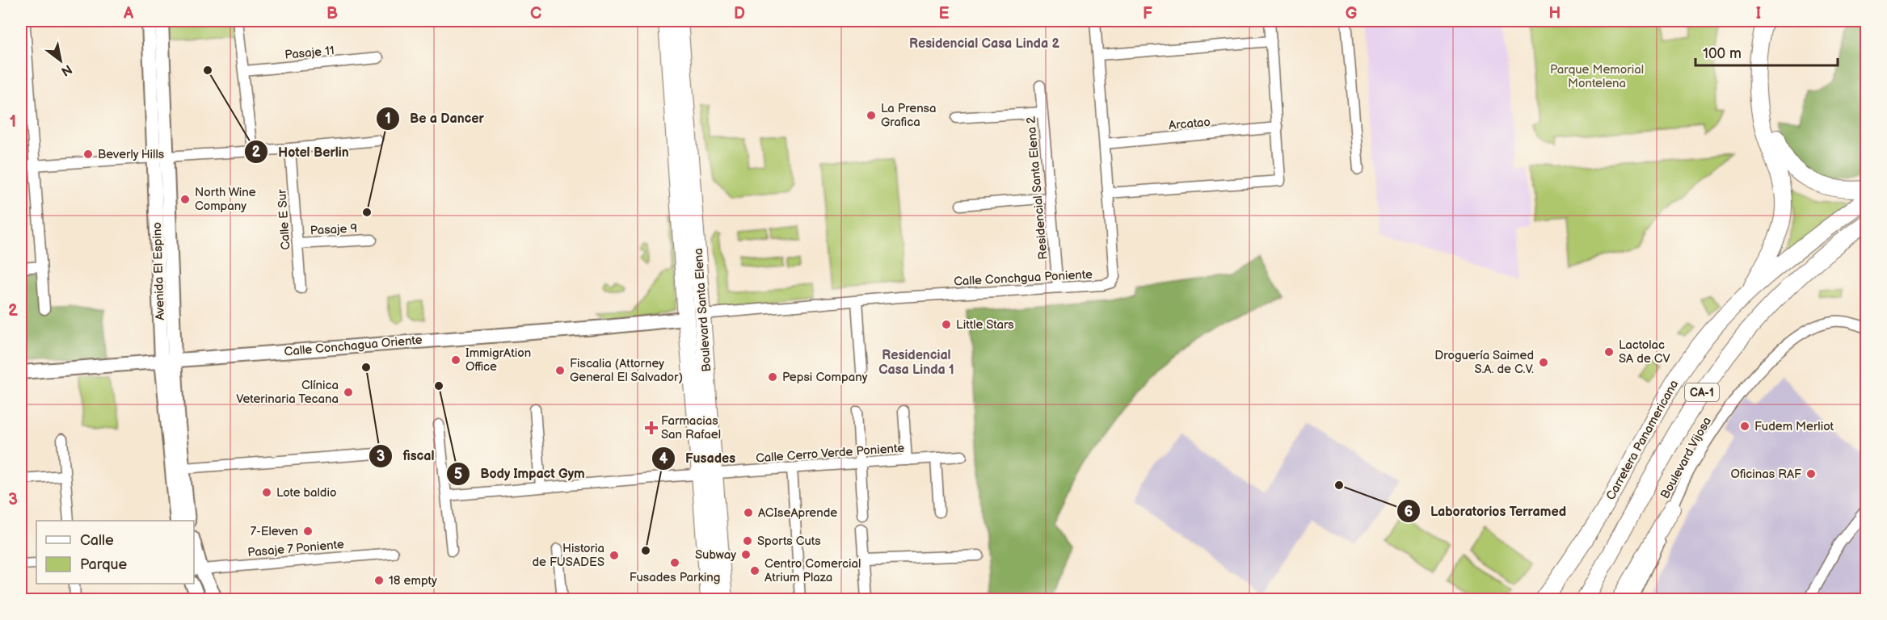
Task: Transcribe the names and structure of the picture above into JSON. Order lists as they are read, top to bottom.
{
  "streets": {
    "main road": [
      "Avenida El Espino",
      "Boulevard Santa Elena",
      "Calle Conchagua Oriente",
      "CA-1",
      "Carretera Panamericana"
    ],
    "street": [
      "Pasaje 11",
      "Arcatao",
      "Residencial Santa Elena 2",
      "Calle E Sur",
      "Pasaje 9",
      "Calle Conchgua Poniente",
      "Calle Cerro Verde Poniente",
      "Boulevard Vijosa",
      "Pasaje 7 Poniente"
    ]
  },
  "crossings": [
    ["Arcatao", "Calle Conchgua Poniente"],
    ["Residencial Santa Elena 2", "Calle Conchgua Poniente"],
    ["Calle E Sur", "Pasaje 9"],
    ["Avenida El Espino", "Calle Conchagua Oriente"],
    ["Calle Conchgua Poniente", "Boulevard Santa Elena"],
    ["Boulevard Santa Elena", "Calle Conchagua Oriente"],
    ["Boulevard Santa Elena", "Calle Cerro Verde Poniente"]
  ],
  "districts": ["Residencial Casa Linda 2", "Residencial Casa Linda 1"],
  "parks": ["Parque Memorial Montelena"],
  "places": {
    "other": [
      "Hotel Berlin",
      "La Prensa Grafica",
      "Beverly Hills",
      "North Wine Company",
      "Be a Dancer",
      "Little Stars",
      "Lactolac SA de CV",
      "ImmigrAtion Office",
      "Droguería Saimed S.A. de C.V.",
      "fiscal",
      "Fiscalia (Attorney General El Salvador)",
      "Pepsi Company",
      "Body Impact Gym",
      "Clínica Veterinaria Tecana",
      "Fudem Merliot",
      "Oficinas RAF",
      "Laboratorios Terramed",
      "Lote baldio",
      "ACIseAprende",
      "7-Eleven",
      "Sports Cuts",
      "Fusades",
      "Subway",
      "Historia de FUSADES",
      "Fusades Parking",
      "Centro Comercial Atrium Plaza",
      "18 empty"
    ],
    "health": ["Farmacias San Rafael"]
  },
  "legend": ["Calle", "Parque"],
  "scale_bar": "100 m",
  "north": "bottom right",
  "grid": {
    "columns": [
      "A",
      "B",
      "C",
      "D",
      "E",
      "F",
      "G",
      "H",
      "I"
    ],
    "rows": ["1", "2", "3"]
  }
}
